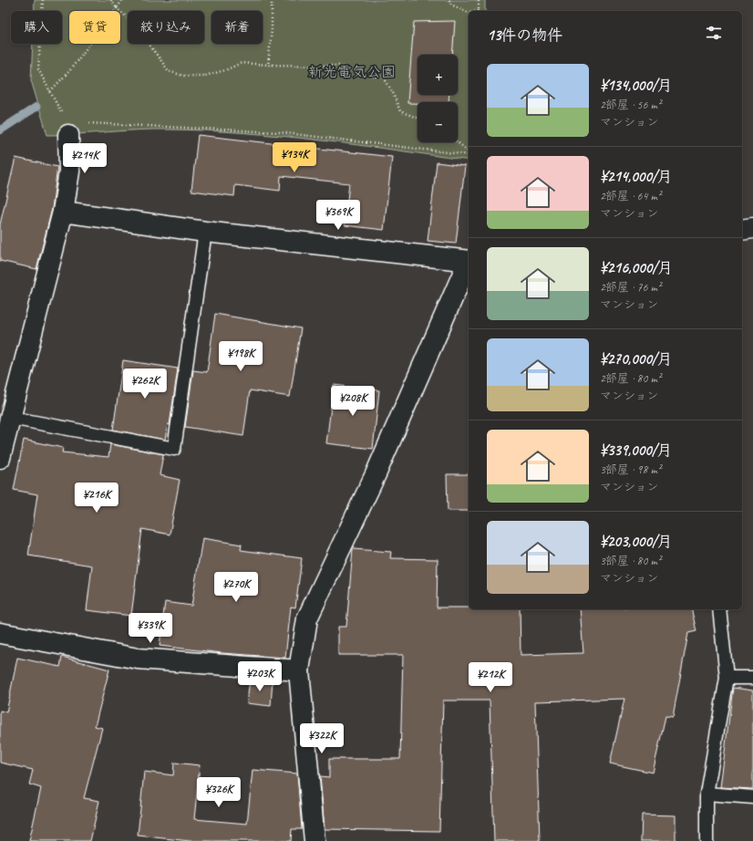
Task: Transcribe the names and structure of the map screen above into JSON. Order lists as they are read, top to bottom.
{
  "parks": ["新光電気公園"],
  "page": {
    "chip": [
      "購入",
      "賃貸",
      "絞り込み",
      "新着"
    ],
    "heading": "13件の物件",
    "map_buttons": ["+", "−"],
    "list": [
      {
        "name": "¥134,000/月",
        "note": "2部屋 · 56 m² · マンション"
      },
      {
        "name": "¥214,000/月",
        "note": "2部屋 · 64 m² · マンション"
      },
      {
        "name": "¥216,000/月",
        "note": "2部屋 · 76 m² · マンション"
      },
      {
        "name": "¥270,000/月",
        "note": "2部屋 · 80 m² · マンション"
      },
      {
        "name": "¥339,000/月",
        "note": "3部屋 · 98 m² · マンション"
      },
      {
        "name": "¥203,000/月",
        "note": "3部屋 · 80 m² · マンション"
      }
    ],
    "price": [
      "¥134K",
      "¥214K",
      "¥369K",
      "¥198K",
      "¥262K",
      "¥208K",
      "¥216K",
      "¥270K",
      "¥339K",
      "¥203K",
      "¥212K",
      "¥322K",
      "¥326K"
    ]
  }
}
